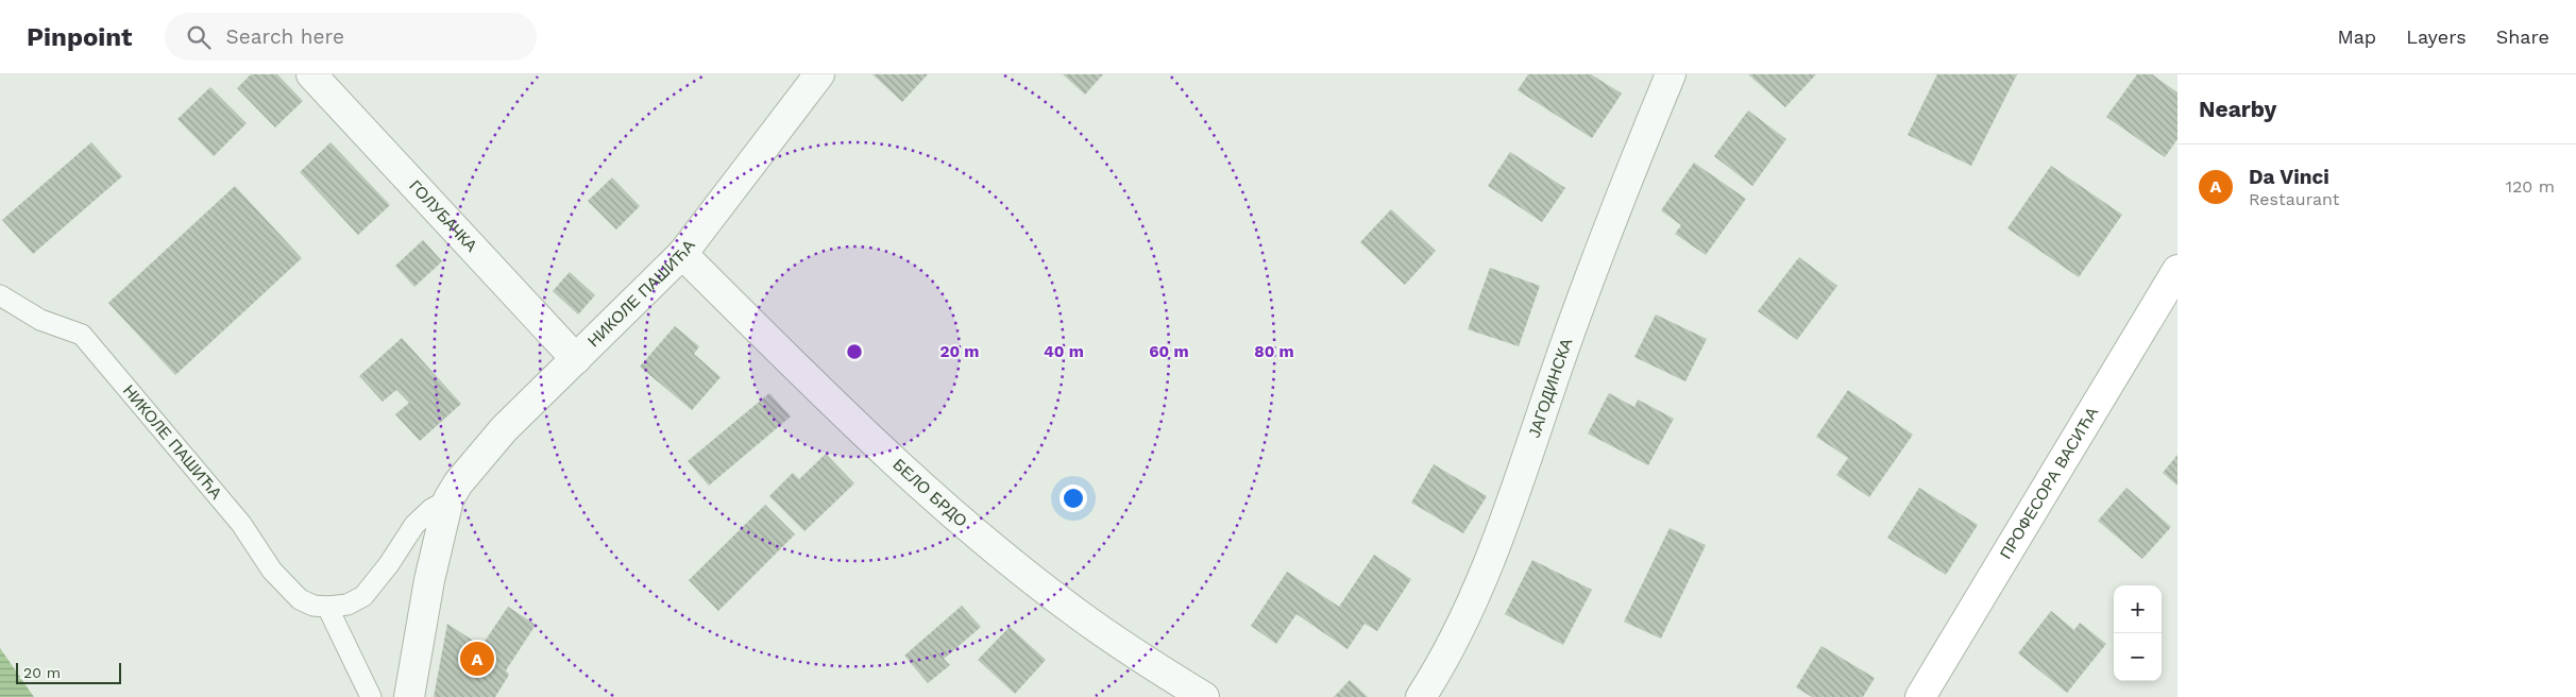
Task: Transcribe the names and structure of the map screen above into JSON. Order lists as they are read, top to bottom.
{
  "streets": {
    "street": [
      "ГОЛУБАЧКА",
      "НИКОЛЕ ПАШИЋА",
      "ЈАГОДИНСКА",
      "ПРОФЕСОРА ВАСИЋА",
      "БЕЛО БРДО"
    ]
  },
  "crossings": [
    ["ГОЛУБАЧКА", "НИКОЛЕ ПАШИЋА"],
    ["НИКОЛЕ ПАШИЋА", "БЕЛО БРДО"]
  ],
  "scale_bar": "20 m",
  "page": {
    "header": "Pinpoint",
    "search": "Search here",
    "nav": ["Map", "Layers", "Share"],
    "heading": "Nearby",
    "list": [
      {
        "mark": "A",
        "name": "Da Vinci",
        "note": "Restaurant",
        "value": "120 m"
      }
    ],
    "map_buttons": ["+", "−"],
    "pins": "A",
    "scale": "20 m"
  },
  "rings": [
    "20 m",
    "40 m",
    "60 m",
    "80 m"
  ]
}
